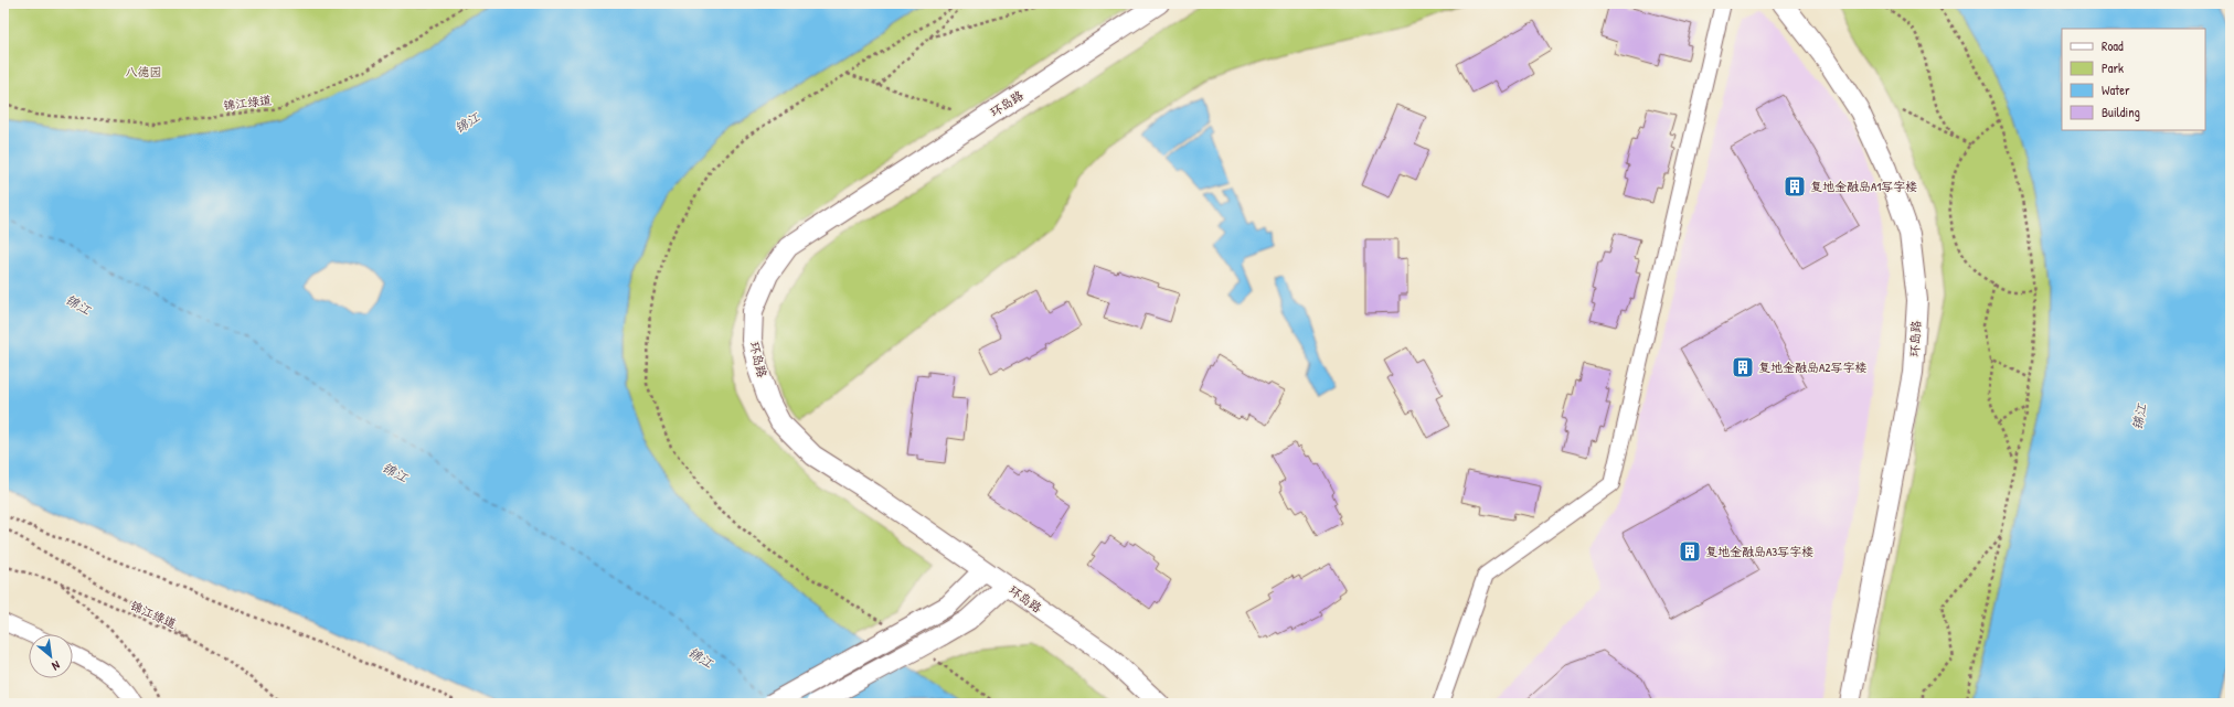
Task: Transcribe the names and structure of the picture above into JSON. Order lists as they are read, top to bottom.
{
  "streets": {
    "street": ["环岛路"],
    "path": ["锦江绿道"]
  },
  "water": ["锦江"],
  "parks": ["八德园"],
  "places": {
    "building": ["复地金融岛A1写字楼", "复地金融岛A2写字楼", "复地金融岛A3写字楼"]
  },
  "legend": [
    "Road",
    "Park",
    "Water",
    "Building"
  ],
  "north": "bottom right"
}
